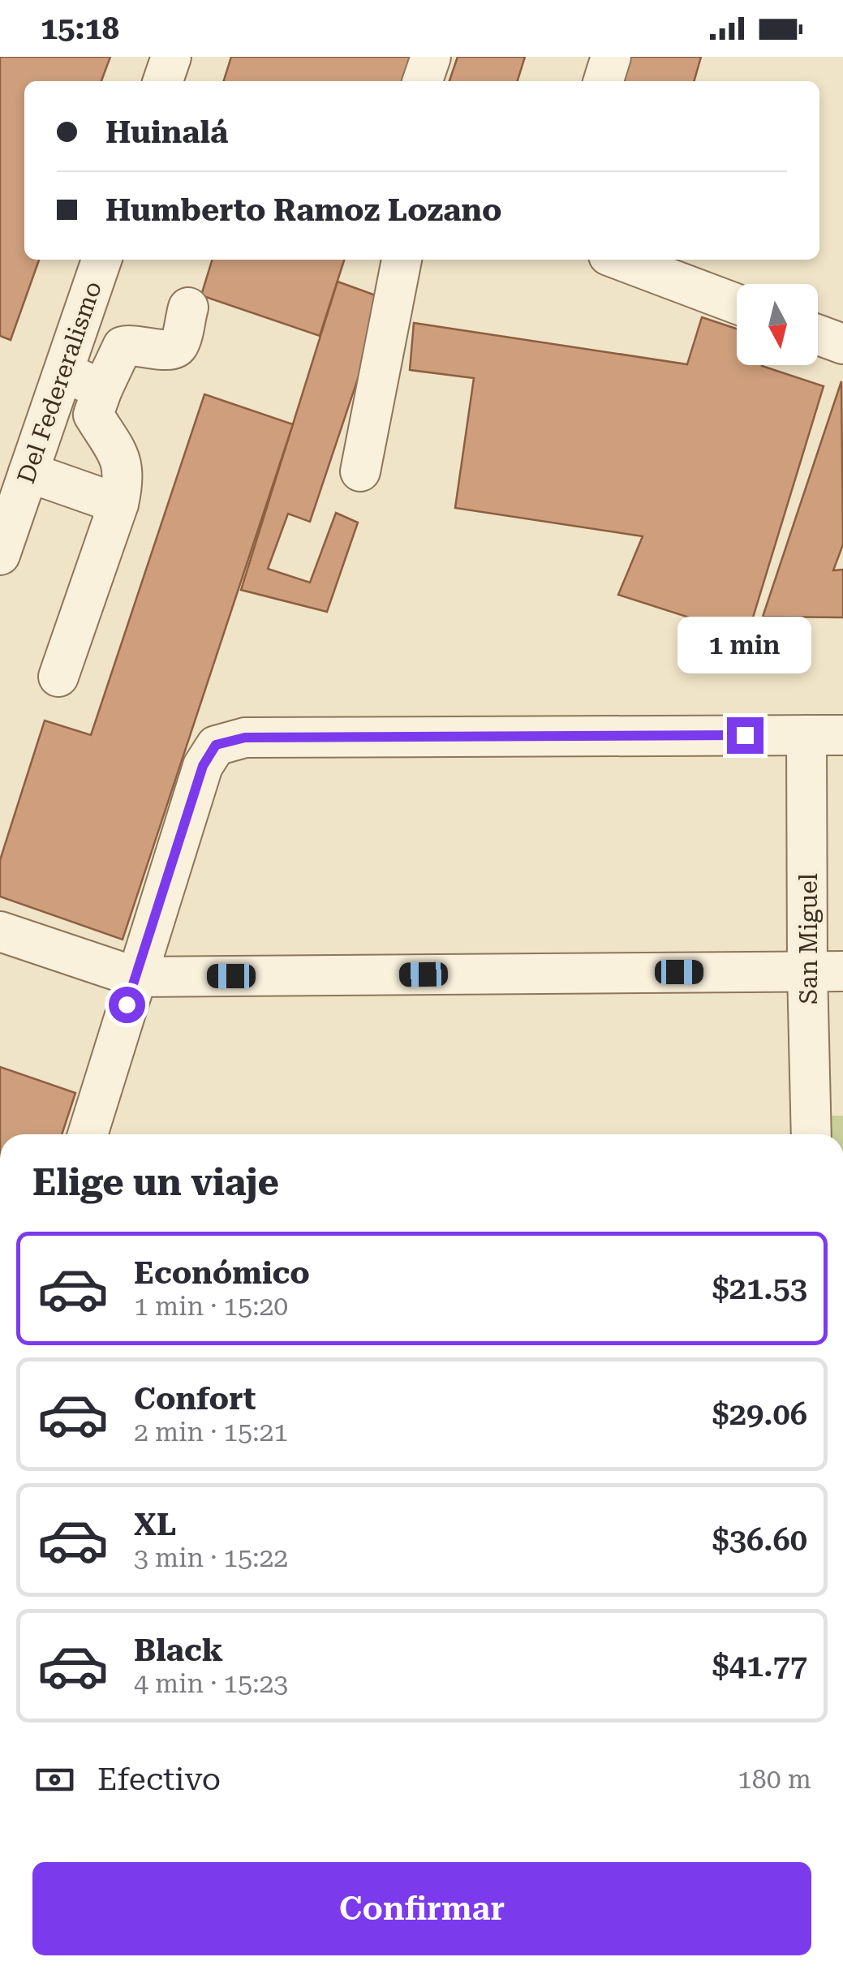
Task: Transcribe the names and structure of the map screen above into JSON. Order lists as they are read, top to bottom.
{
  "streets": {
    "street": ["Del Federeralismo", "San Miguel"]
  },
  "north": "bottom",
  "page": {
    "status": "15:18",
    "banner": ["Huinalá", "Humberto Ramoz Lozano"],
    "bubble": "1 min",
    "heading": "Elige un viaje",
    "list": [
      {
        "name": "Económico",
        "note": "1 min · 15:20",
        "value": "$21.53"
      },
      {
        "name": "Confort",
        "note": "2 min · 15:21",
        "value": "$29.06"
      },
      {
        "name": "XL",
        "note": "3 min · 15:22",
        "value": "$36.60"
      },
      {
        "name": "Black",
        "note": "4 min · 15:23",
        "value": "$41.77"
      }
    ],
    "pay": ["Efectivo", "180 m"],
    "buttons": "Confirmar"
  }
}
